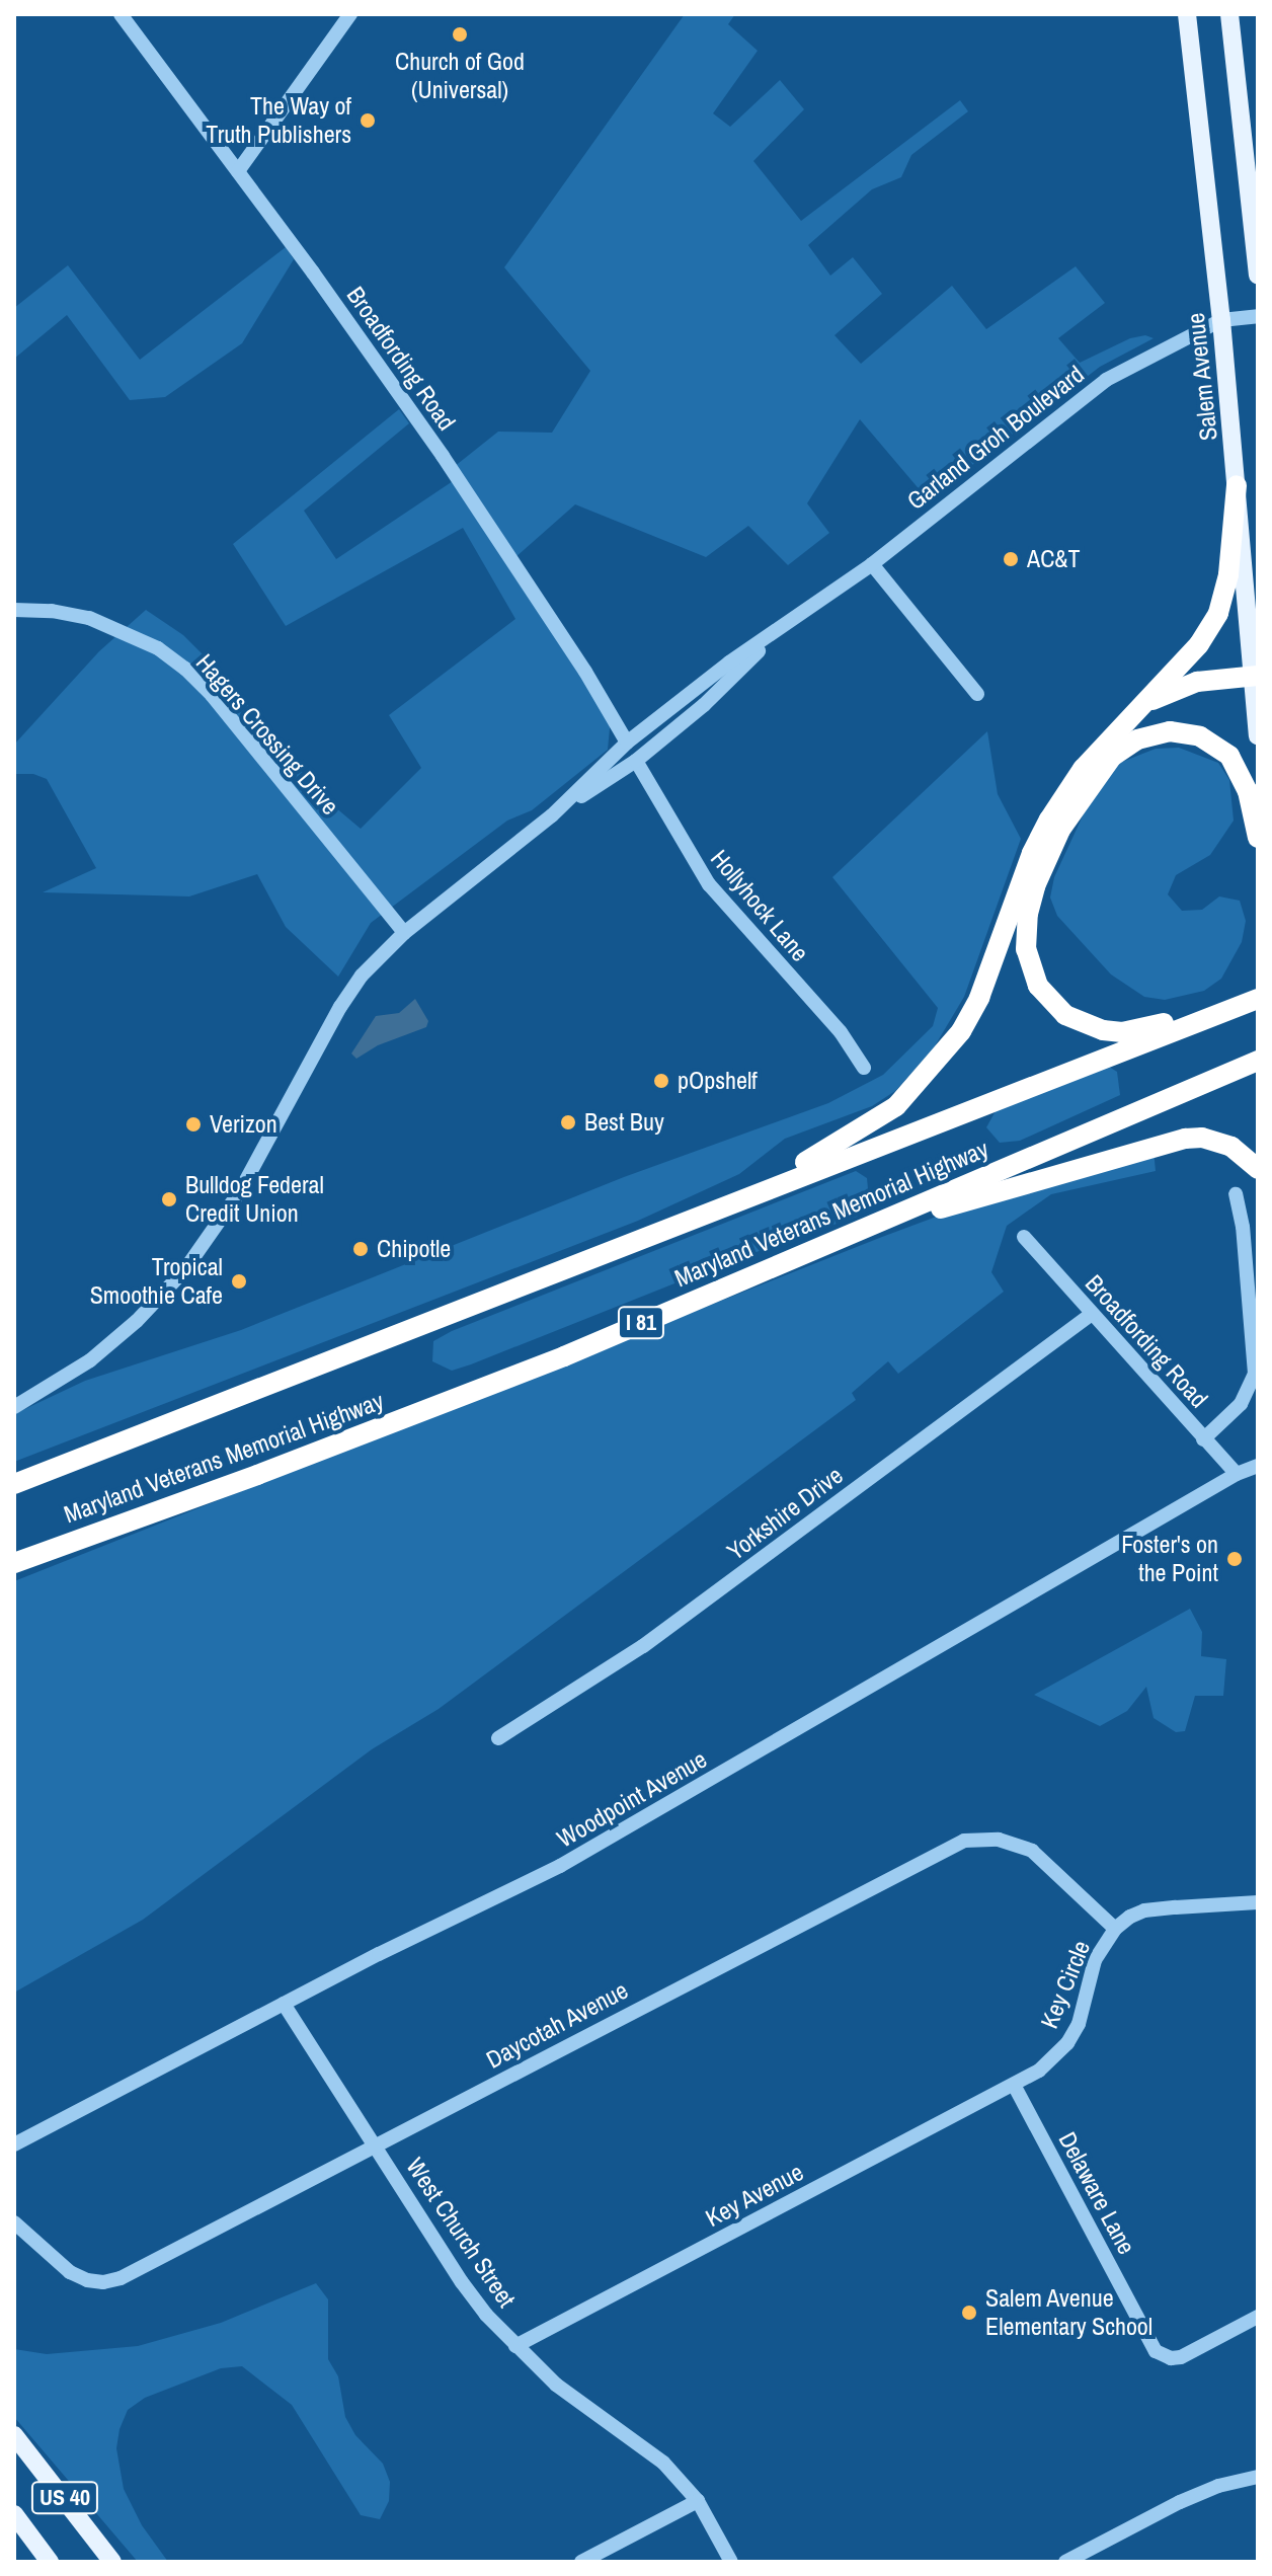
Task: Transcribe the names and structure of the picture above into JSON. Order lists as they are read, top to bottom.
{
  "streets": {
    "highway": ["Maryland Veterans Memorial Highway", "I 81"],
    "main road": ["Salem Avenue", "US 40"],
    "street": [
      "Broadfording Road",
      "Garland Groh Boulevard",
      "Hagers Crossing Drive",
      "Hollyhock Lane",
      "Yorkshire Drive",
      "Woodpoint Avenue",
      "Key Circle",
      "Daycotah Avenue",
      "Delaware Lane",
      "Key Avenue",
      "West Church Street"
    ]
  },
  "crossings": [
    ["Broadfording Road", "Garland Groh Boulevard"],
    ["Broadfording Road", "Yorkshire Drive"],
    ["Broadfording Road", "Woodpoint Avenue"],
    ["Salem Avenue", "Garland Groh Boulevard"],
    ["Garland Groh Boulevard", "Hagers Crossing Drive"],
    ["Garland Groh Boulevard", "Hollyhock Lane"],
    ["Woodpoint Avenue", "West Church Street"],
    ["Key Circle", "Daycotah Avenue"],
    ["Key Circle", "Delaware Lane"],
    ["Key Circle", "Key Avenue"],
    ["Daycotah Avenue", "West Church Street"],
    ["Delaware Lane", "Key Avenue"],
    ["Key Avenue", "West Church Street"]
  ],
  "places": [
    "Church of God (Universal)",
    "The Way of Truth Publishers",
    "AC&T",
    "pOpshelf",
    "Best Buy",
    "Verizon",
    "Bulldog Federal Credit Union",
    "Chipotle",
    "Tropical Smoothie Cafe",
    "Foster's on the Point",
    "Salem Avenue Elementary School"
  ]
}
